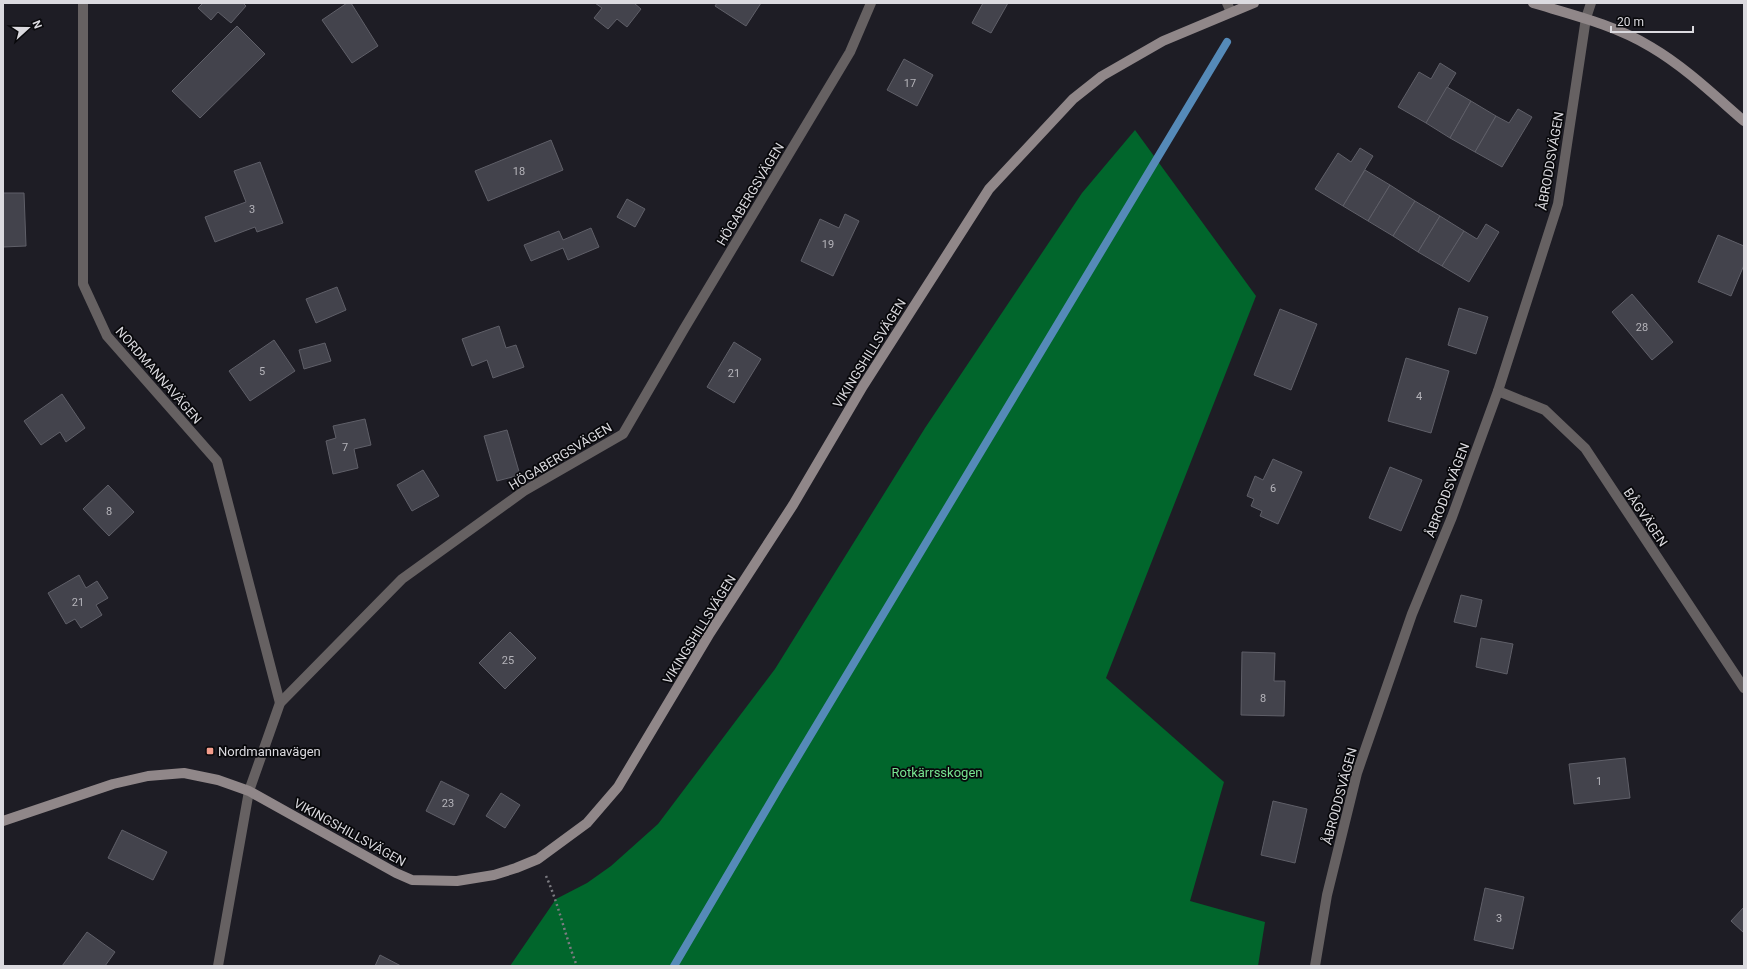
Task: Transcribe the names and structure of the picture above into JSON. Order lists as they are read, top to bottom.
{
  "streets": {
    "street": [
      "ÅBRODDSVÄGEN",
      "HÖGABERGSVÄGEN",
      "VIKINGSHILLSVÄGEN",
      "NORDMANNAVÄGEN",
      "BÅGVÄGEN"
    ]
  },
  "crossings": [
    ["ÅBRODDSVÄGEN", "BÅGVÄGEN"],
    ["HÖGABERGSVÄGEN", "VIKINGSHILLSVÄGEN"],
    ["HÖGABERGSVÄGEN", "NORDMANNAVÄGEN"]
  ],
  "parks": ["Rotkärrsskogen"],
  "places": {
    "transit": ["Nordmannavägen"]
  },
  "house_numbers": [
    "17",
    "18",
    "3",
    "19",
    "28",
    "5",
    "21",
    "4",
    "7",
    "6",
    "8",
    "21",
    "25",
    "8",
    "1",
    "23",
    "3"
  ],
  "scale_bar": "20 m",
  "north": "right"
}
